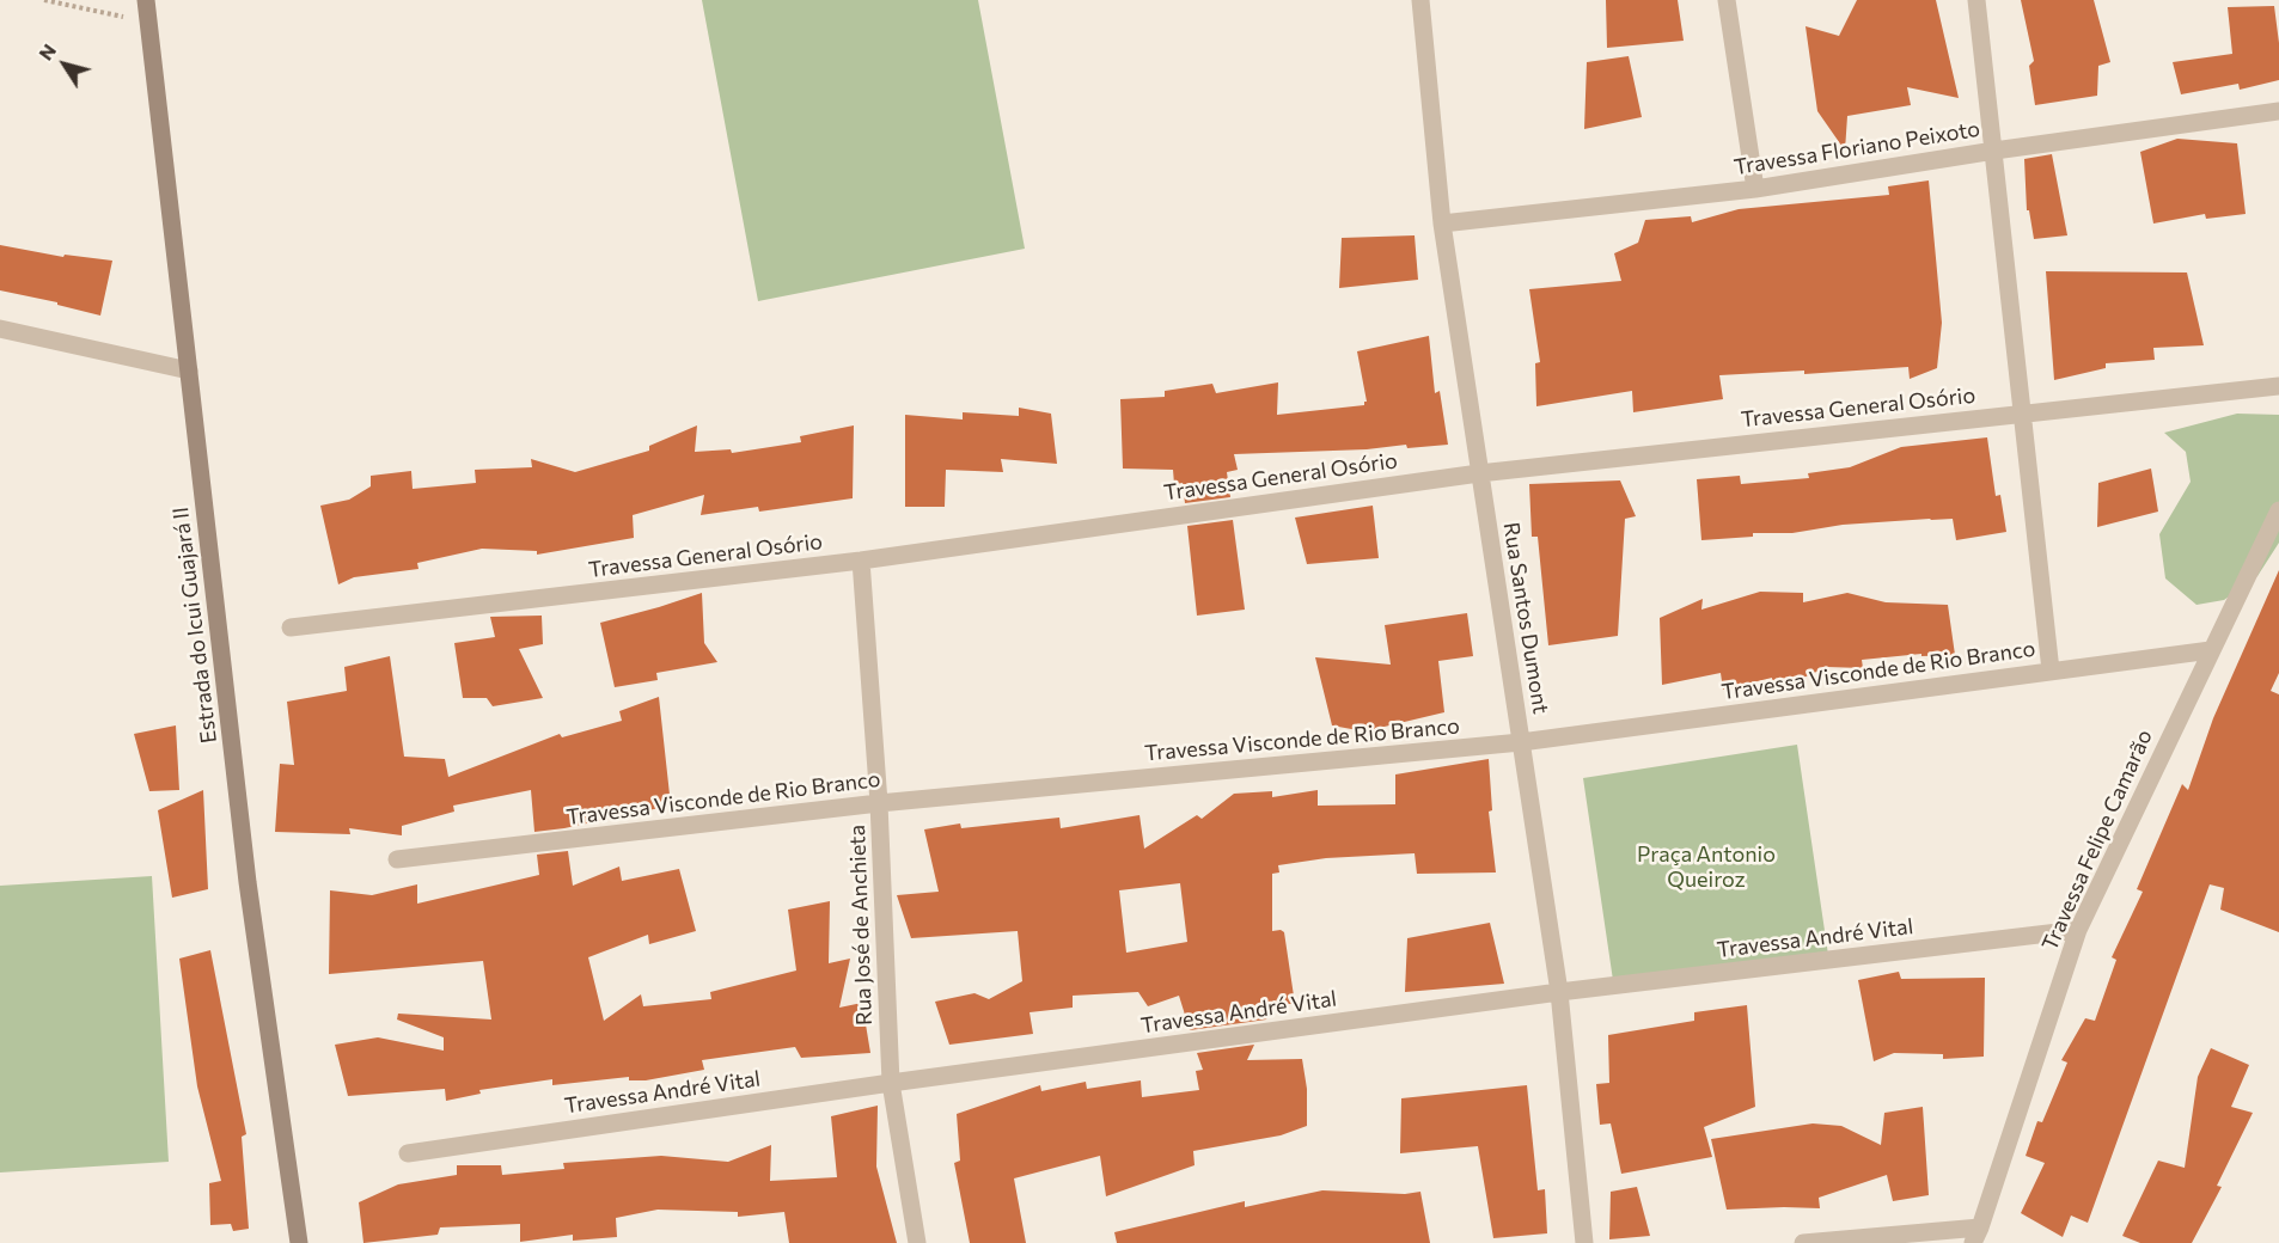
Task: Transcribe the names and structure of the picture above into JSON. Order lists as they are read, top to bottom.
{
  "streets": {
    "main road": ["Estrada do Icui Guajará II"],
    "street": [
      "Travessa Floriano Peixoto",
      "Travessa General Osório",
      "Rua Santos Dumont",
      "Travessa Visconde de Rio Branco",
      "Travessa Felipe Camarão",
      "Rua José de Anchieta",
      "Travessa André Vital"
    ]
  },
  "crossings": [
    ["Travessa Floriano Peixoto", "Rua Santos Dumont"],
    ["Travessa General Osório", "Rua Santos Dumont"],
    ["Travessa General Osório", "Rua José de Anchieta"],
    ["Rua Santos Dumont", "Travessa Visconde de Rio Branco"],
    ["Rua Santos Dumont", "Travessa André Vital"],
    ["Travessa Visconde de Rio Branco", "Travessa Felipe Camarão"],
    ["Travessa Visconde de Rio Branco", "Rua José de Anchieta"],
    ["Travessa Felipe Camarão", "Travessa André Vital"],
    ["Rua José de Anchieta", "Travessa André Vital"]
  ],
  "parks": ["Praça Antonio Queiroz"],
  "north": "top left"
}
